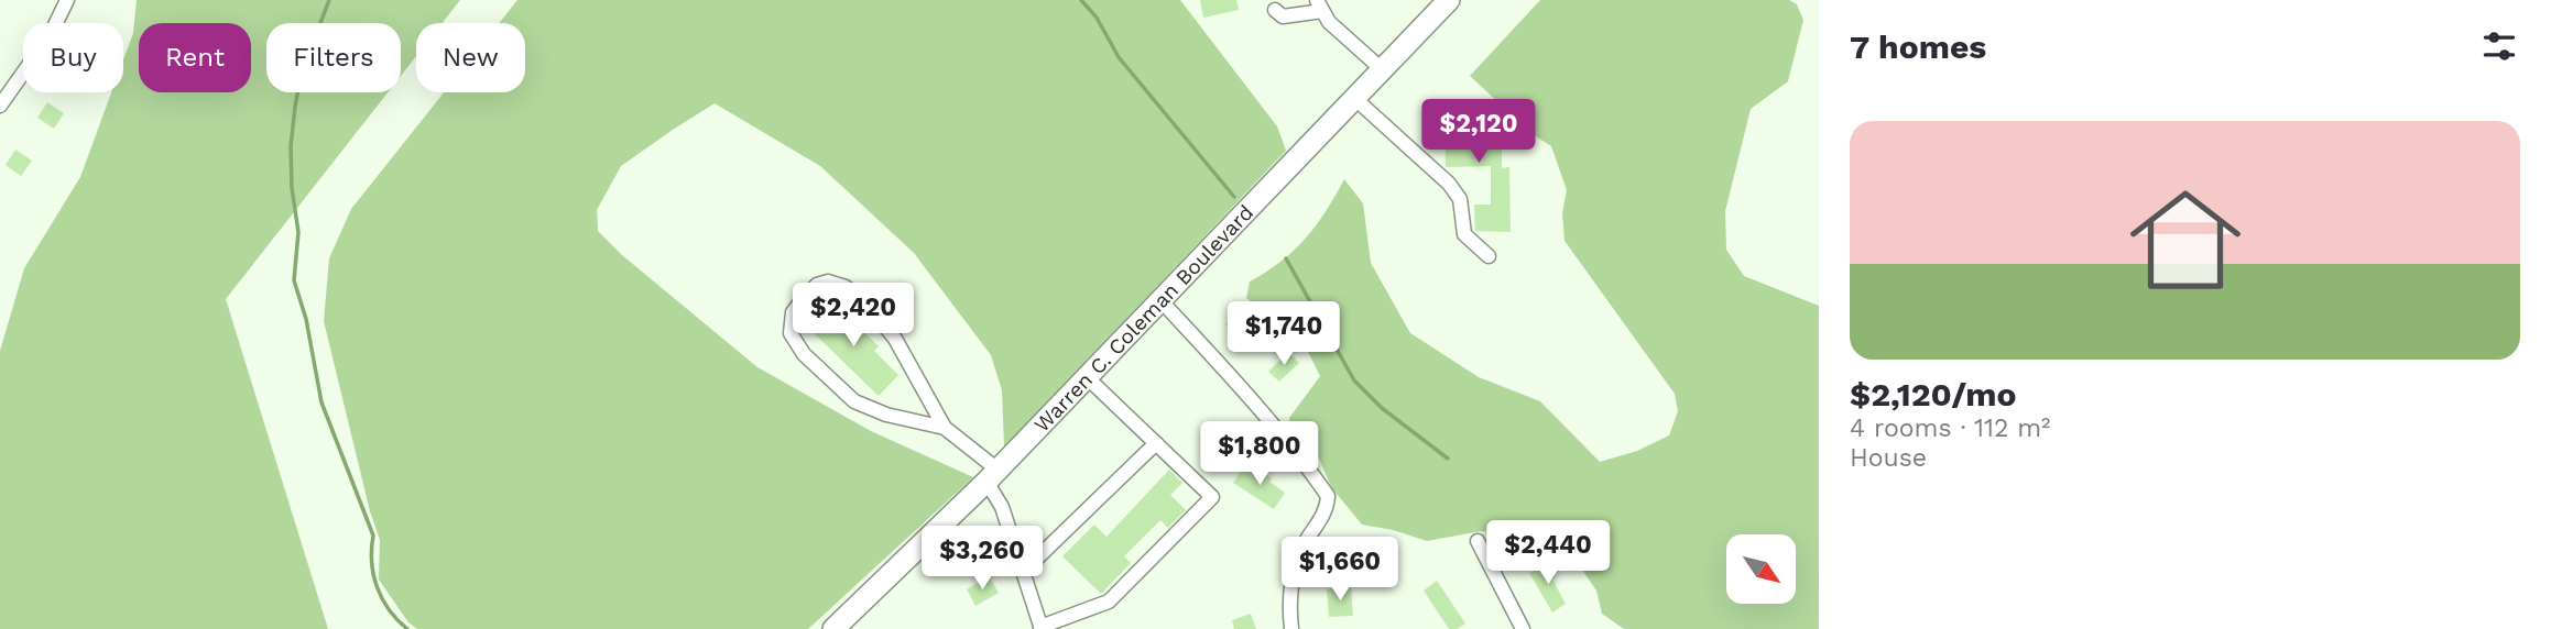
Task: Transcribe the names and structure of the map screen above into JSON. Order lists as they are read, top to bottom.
{
  "streets": {
    "highway": ["Warren C. Coleman Boulevard"]
  },
  "north": "bottom right",
  "page": {
    "heading": "7 homes",
    "chip": [
      "Buy",
      "Rent",
      "Filters",
      "New"
    ],
    "list": [
      {
        "name": "$2,120/mo",
        "note": "4 rooms · 112 m² · House"
      }
    ],
    "price": [
      "$2,120",
      "$2,420",
      "$1,740",
      "$1,800",
      "$2,440",
      "$3,260",
      "$1,660"
    ]
  }
}
